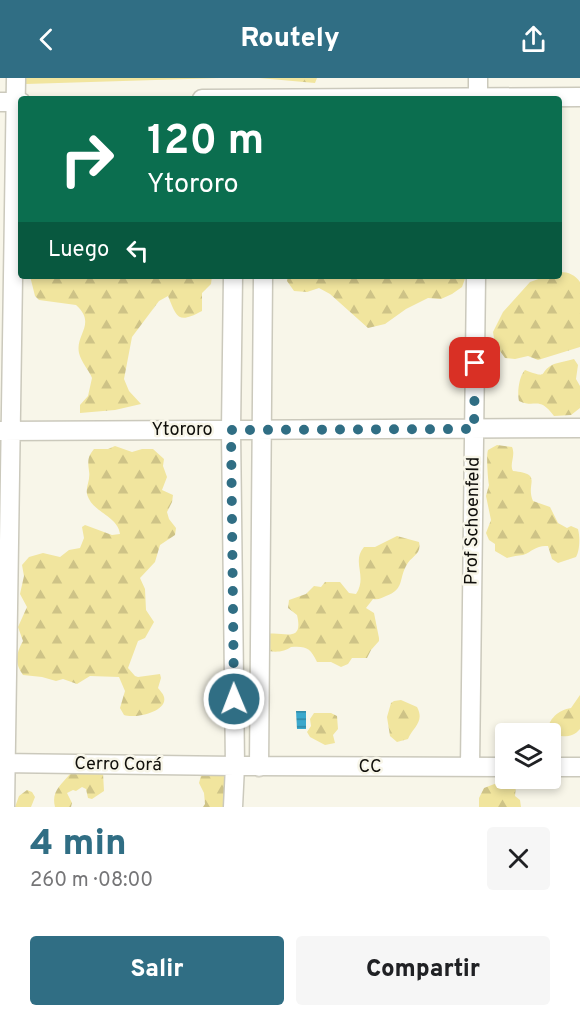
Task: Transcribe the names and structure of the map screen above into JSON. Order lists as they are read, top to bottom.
{
  "streets": {
    "street": [
      "Ytororo",
      "Prof Schoenfeld",
      "Cerro Corá",
      "CC"
    ]
  },
  "crossings": [
    ["Ytororo", "Prof Schoenfeld"],
    ["Prof Schoenfeld", "CC"],
    ["Cerro Corá", "CC"]
  ],
  "page": {
    "header": "Routely",
    "turn": ["120 m", "Ytororo"],
    "then": "Luego",
    "heading": ["4 min", "260 m · 08:00"],
    "buttons": ["Salir", "Compartir"]
  }
}
